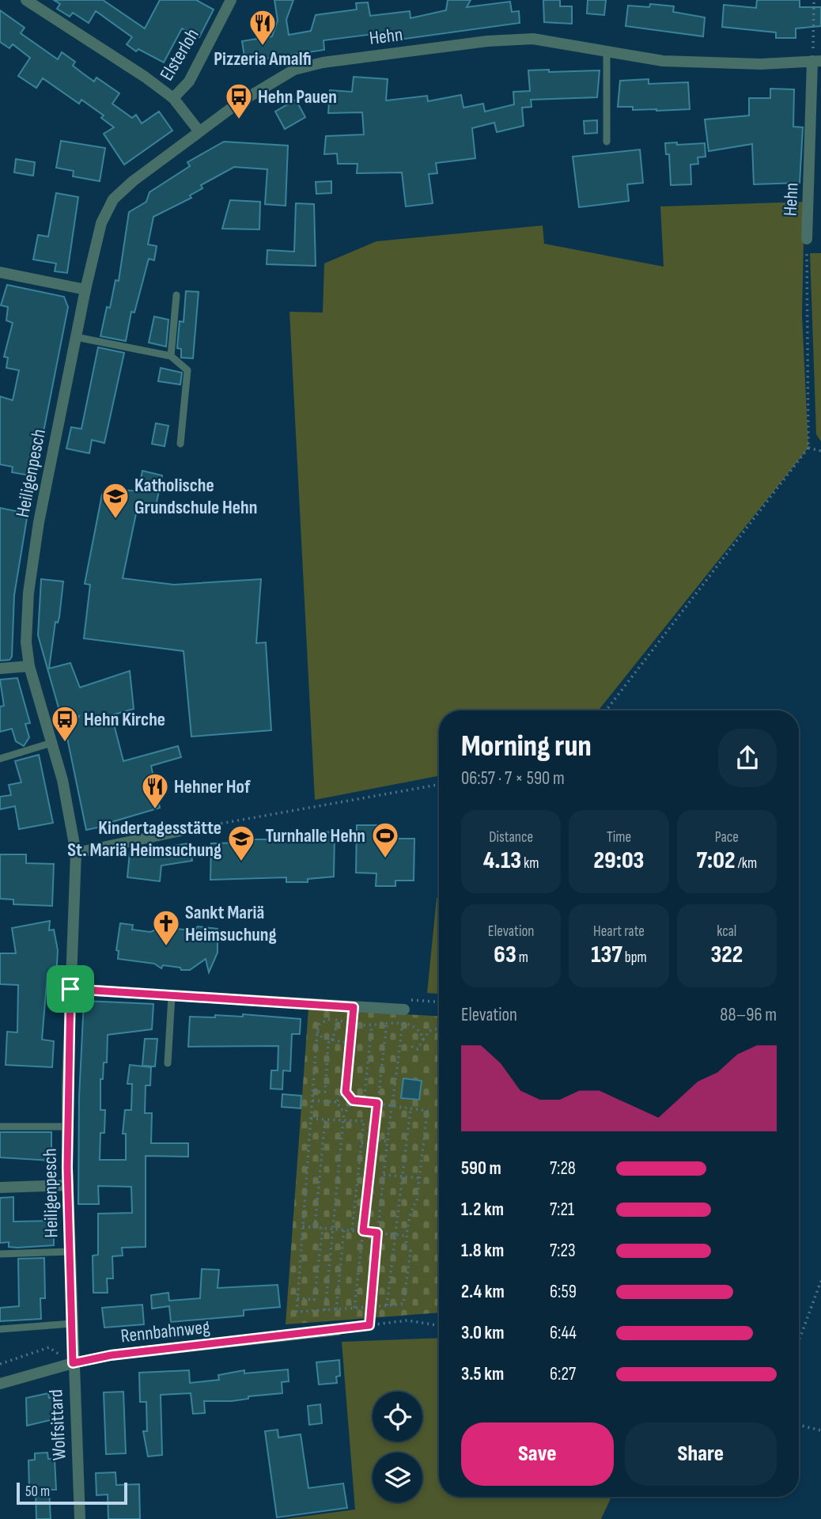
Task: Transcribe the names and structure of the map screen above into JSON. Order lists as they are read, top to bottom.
{
  "streets": {
    "street": [
      "Hehn",
      "Elsterloh",
      "Heiligenpesch",
      "Rennbahnweg",
      "Wolfsittard"
    ]
  },
  "crossings": [
    ["Hehn", "Heiligenpesch"],
    ["Heiligenpesch", "Rennbahnweg"],
    ["Heiligenpesch", "Wolfsittard"],
    ["Rennbahnweg", "Wolfsittard"]
  ],
  "places": {
    "restaurant": ["Pizzeria Amalfi", "Hehner Hof"],
    "bus stop": ["Hehn Pauen", "Hehn Kirche"],
    "school or university": ["Katholische Grundschule Hehn", "Kindertagesstätte St. Mariä Heimsuchung"],
    "sports": ["Turnhalle Hehn"],
    "church": ["Sankt Mariä Heimsuchung"]
  },
  "scale_bar": "50 m",
  "page": {
    "heading": ["Morning run", "06:57 · 7 × 590 m"],
    "stats": [
      ["Distance", "4.13 km"],
      ["Time", "29:03"],
      ["Pace", "7:02 /km"],
      ["Elevation", "63 m"],
      ["Heart rate", "137 bpm"],
      ["kcal", "322"]
    ],
    "chart": ["Elevation", "88–96 m"],
    "list": [
      {
        "name": "590 m",
        "note": "7:28"
      },
      {
        "name": "1.2 km",
        "note": "7:21"
      },
      {
        "name": "1.8 km",
        "note": "7:23"
      },
      {
        "name": "2.4 km",
        "note": "6:59"
      },
      {
        "name": "3.0 km",
        "note": "6:44"
      },
      {
        "name": "3.5 km",
        "note": "6:27"
      }
    ],
    "buttons": ["Save", "Share"],
    "scale": "50 m"
  }
}
